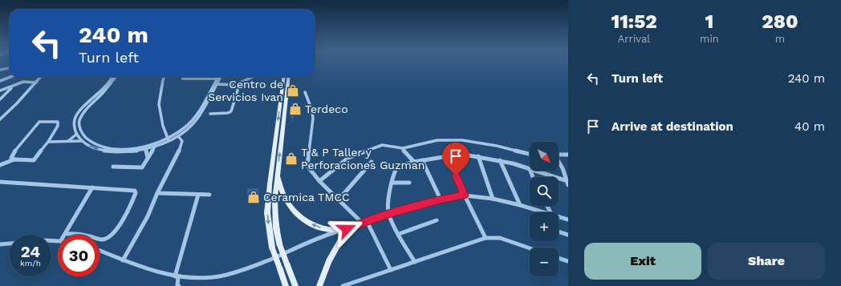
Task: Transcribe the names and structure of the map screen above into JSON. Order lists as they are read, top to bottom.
{
  "places": {
    "shop": [
      "Centro de Servicios Ivan",
      "Terdeco",
      "T & P Taller y Perforaciones Guzman",
      "Ceramica TMCC"
    ]
  },
  "north": "bottom right",
  "page": {
    "eta": [
      "11:52",
      "Arrival",
      "1",
      "min",
      "280",
      "m"
    ],
    "turn": ["240 m", "Turn left"],
    "list": [
      {
        "name": "Turn left",
        "value": "240 m"
      },
      {
        "name": "Arrive at destination",
        "value": "40 m"
      }
    ],
    "map_buttons": ["+", "−"],
    "speed": "24 km/h",
    "limit": "30",
    "buttons": ["Exit", "Share"]
  }
}
